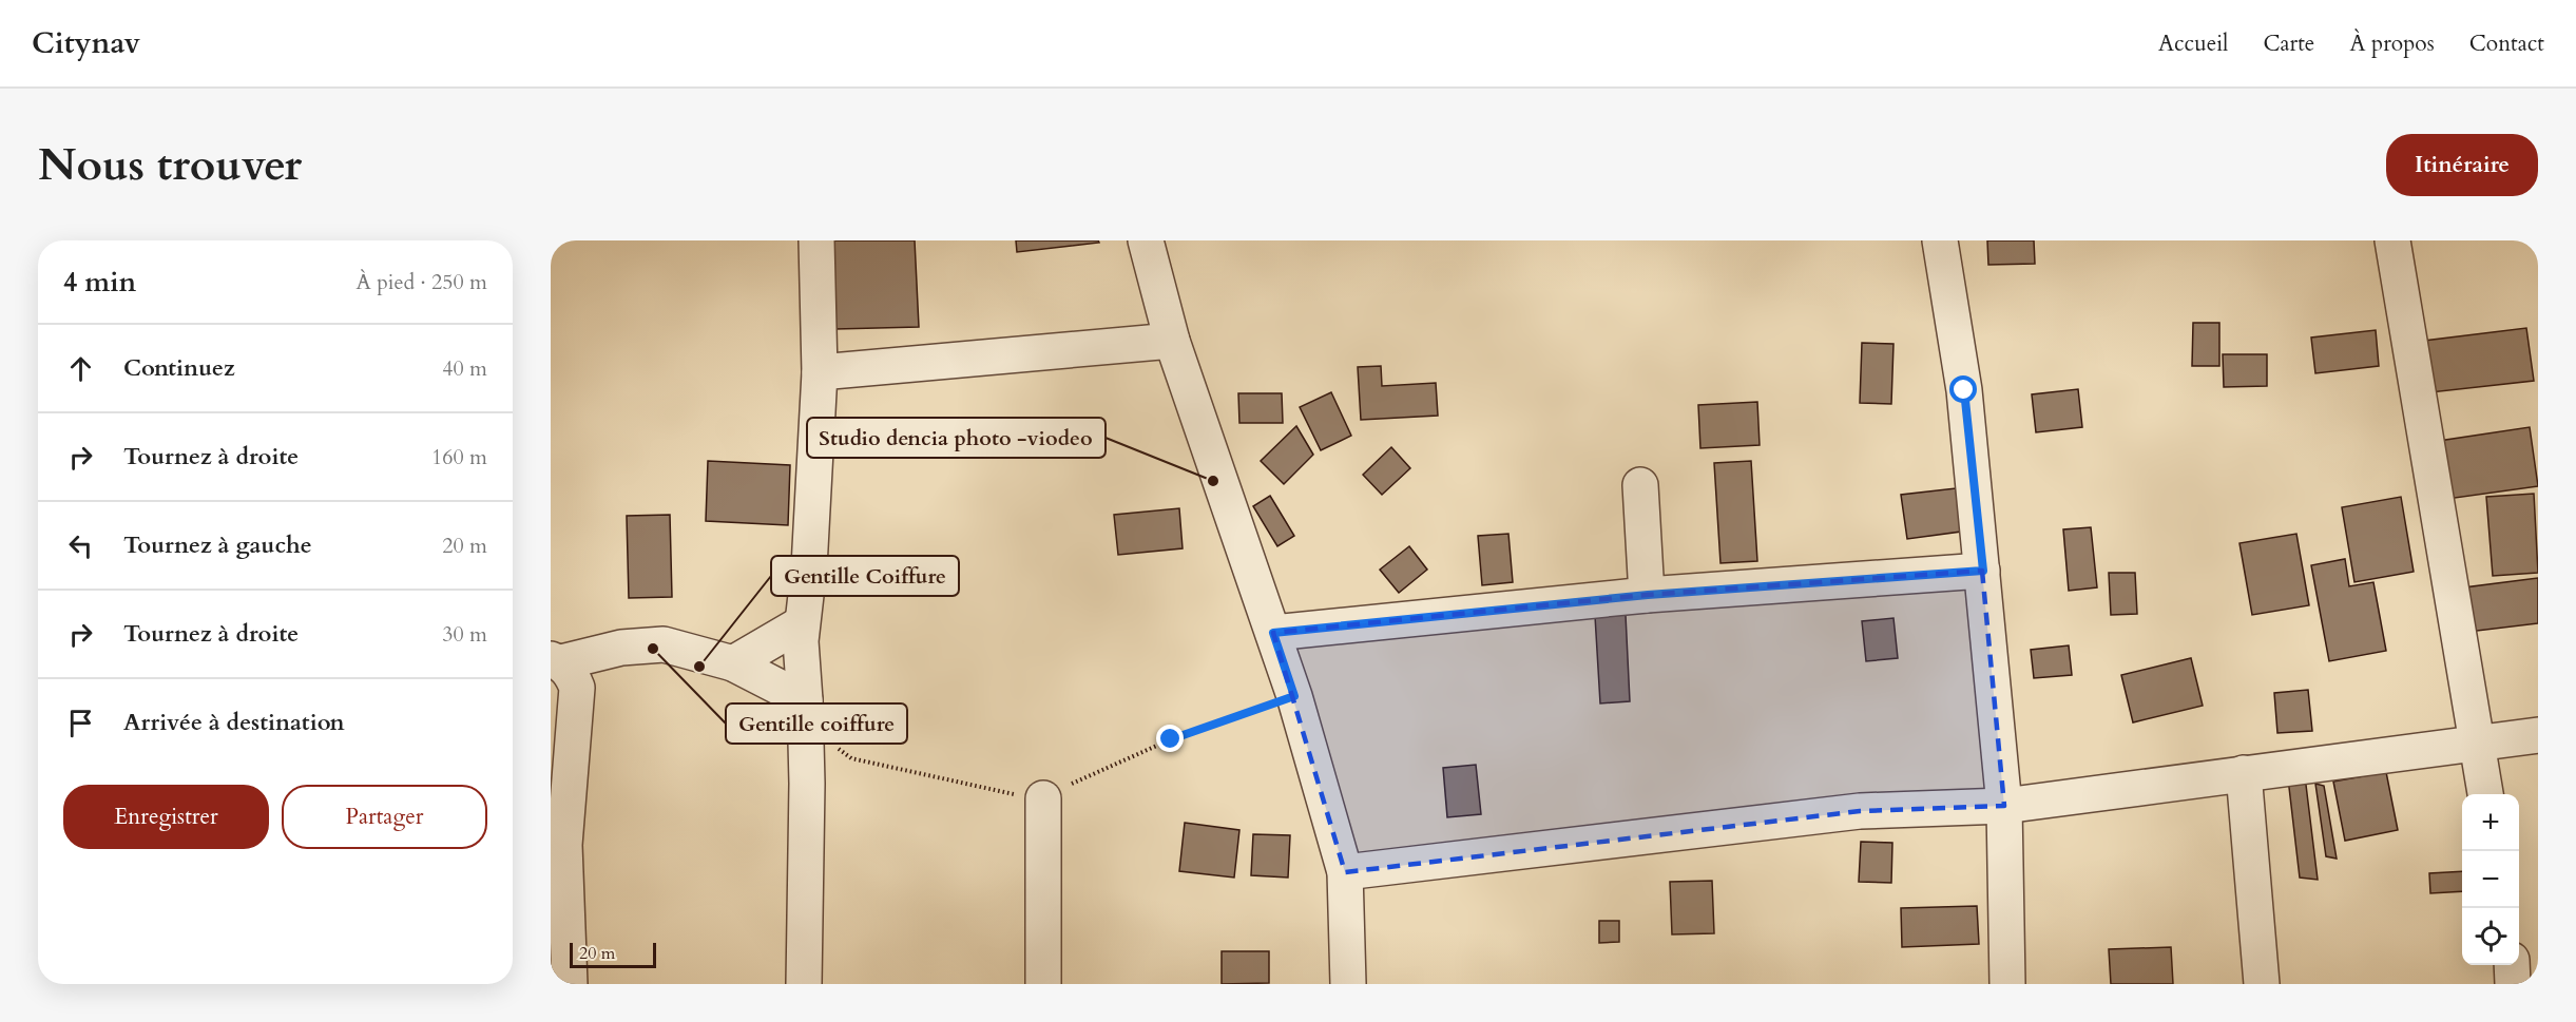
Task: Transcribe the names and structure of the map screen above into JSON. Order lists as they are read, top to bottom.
{
  "places": ["Studio dencia photo -viodeo", "Gentille coiffure", "Gentille Coiffure"],
  "scale_bar": "20 m",
  "page": {
    "header": "Citynav",
    "nav": [
      "Accueil",
      "Carte",
      "À propos",
      "Contact"
    ],
    "buttons": [
      "Itinéraire",
      ["Enregistrer", "Partager"]
    ],
    "title": "Nous trouver",
    "heading": ["4 min", "À pied · 250 m"],
    "list": [
      ["Continuez", "40 m"],
      ["Tournez à droite", "160 m"],
      ["Tournez à gauche", "20 m"],
      ["Tournez à droite", "30 m"],
      "Arrivée à destination"
    ],
    "map_buttons": ["+", "−"],
    "scale": "20 m"
  }
}
